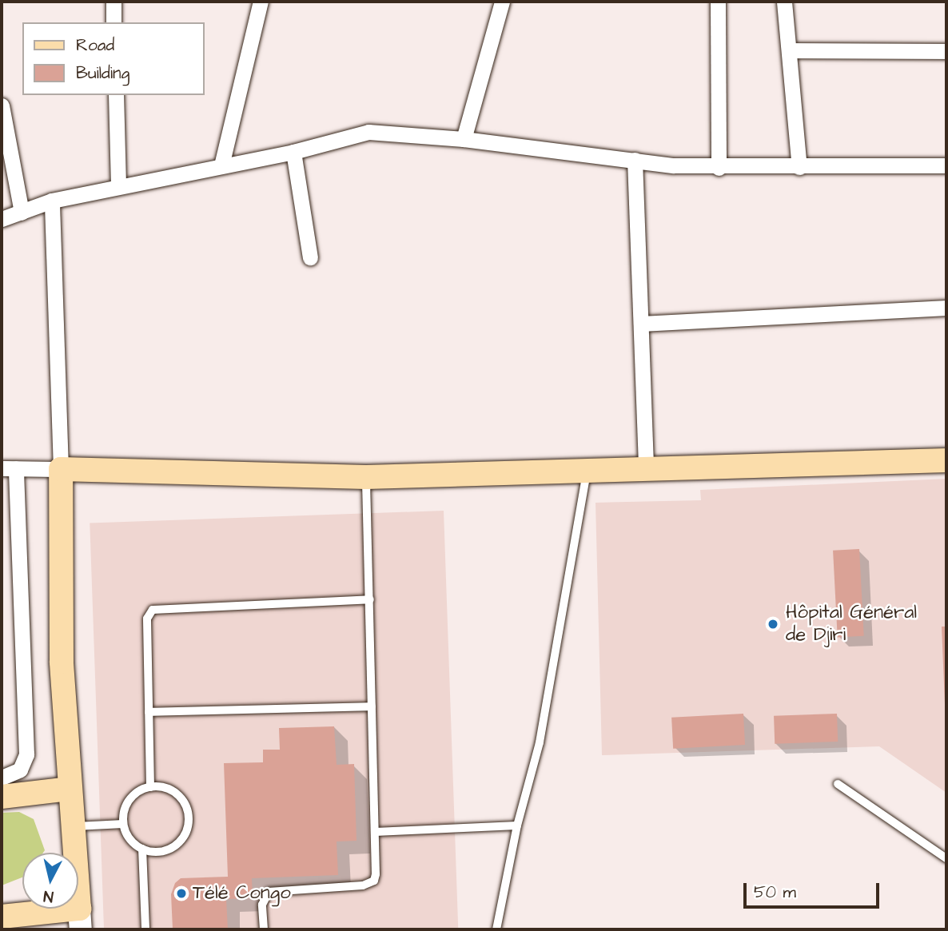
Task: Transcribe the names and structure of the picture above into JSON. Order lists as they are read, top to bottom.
{
  "places": ["Hôpital Général de Djiri", "Télé Congo"],
  "legend": ["Road", "Building"],
  "scale_bar": "50 m",
  "north": "bottom"
}
